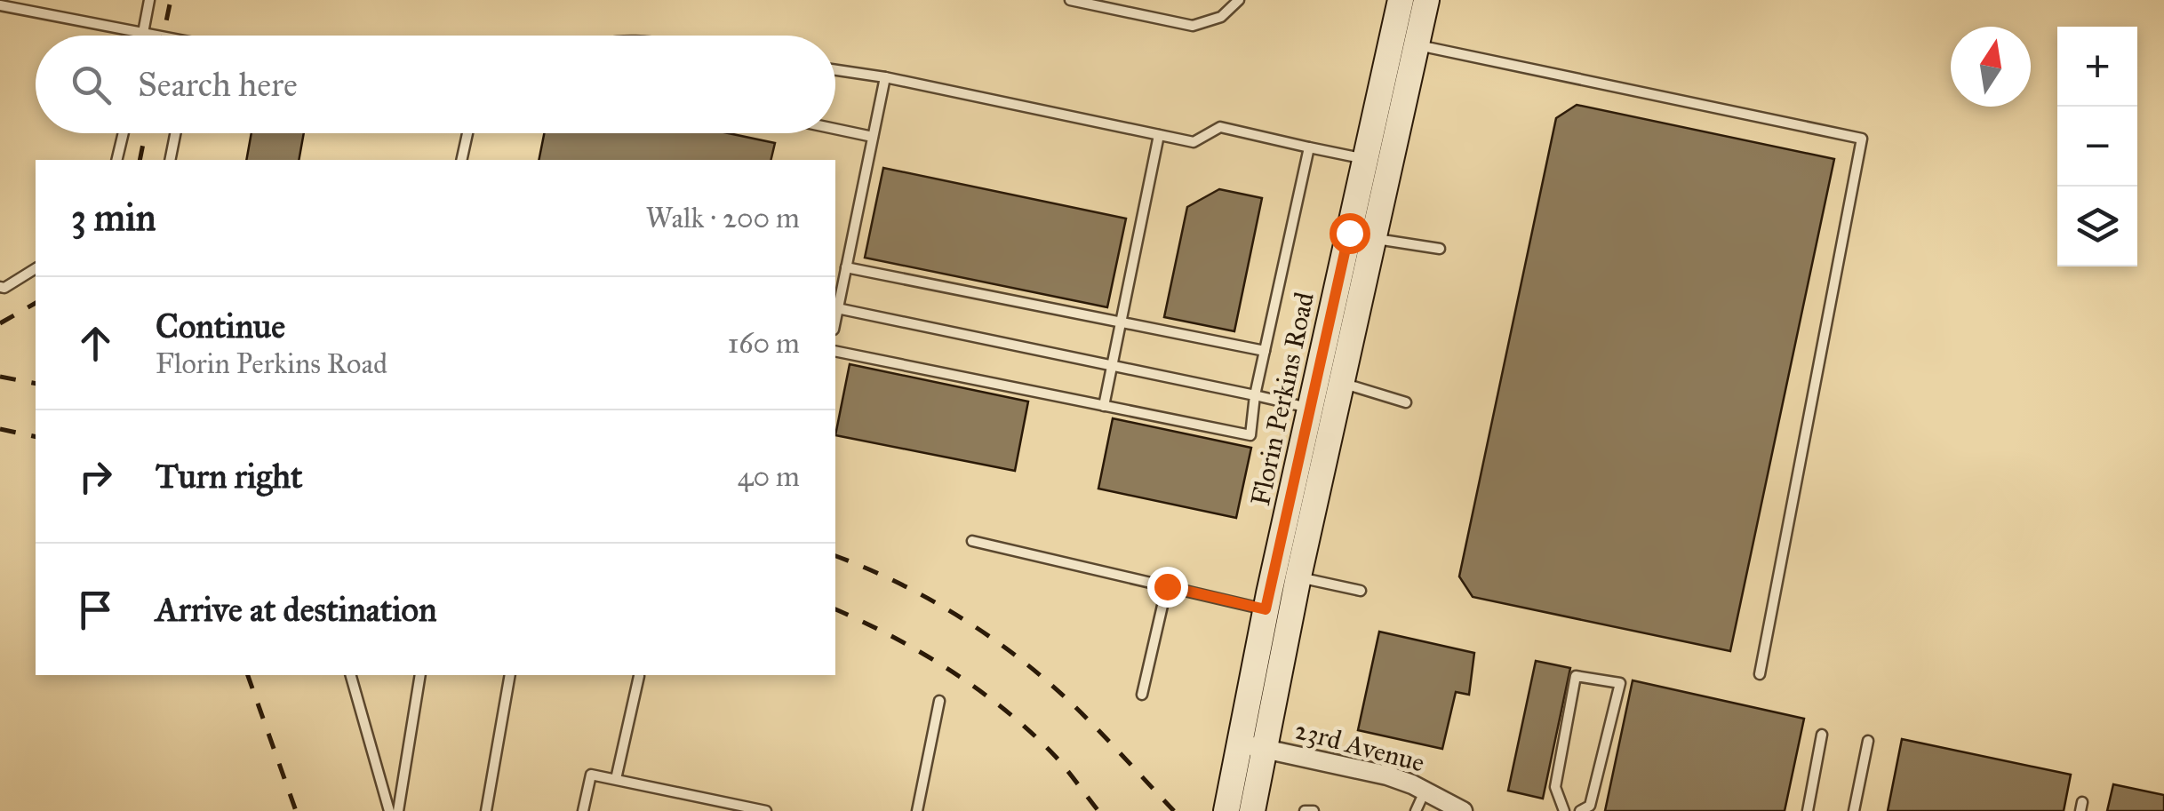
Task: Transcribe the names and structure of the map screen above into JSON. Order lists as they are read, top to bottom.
{
  "streets": {
    "main road": ["Florin Perkins Road"],
    "street": ["23rd Avenue"]
  },
  "crossings": [
    ["Florin Perkins Road", "23rd Avenue"]
  ],
  "north": "top",
  "page": {
    "map_buttons": ["+", "−"],
    "search": "Search here",
    "heading": ["3 min", "Walk · 200 m"],
    "list": [
      ["Continue", "Florin Perkins Road", "160 m"],
      ["Turn right", "40 m"],
      "Arrive at destination"
    ]
  }
}
